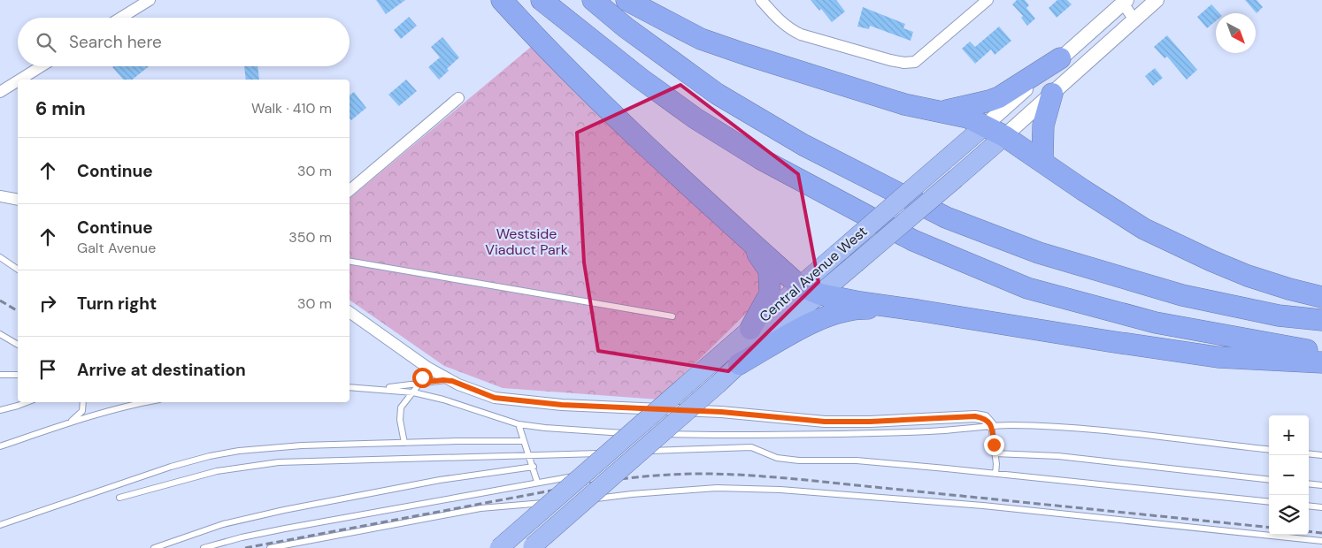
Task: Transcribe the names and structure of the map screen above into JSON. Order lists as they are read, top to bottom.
{
  "streets": {
    "highway": ["Central Avenue West"]
  },
  "parks": ["Westside Viaduct Park"],
  "north": "bottom right",
  "page": {
    "search": "Search here",
    "heading": ["6 min", "Walk · 410 m"],
    "list": [
      ["Continue", "30 m"],
      ["Continue", "Galt Avenue", "350 m"],
      ["Turn right", "30 m"],
      "Arrive at destination"
    ],
    "map_buttons": ["+", "−"]
  }
}
